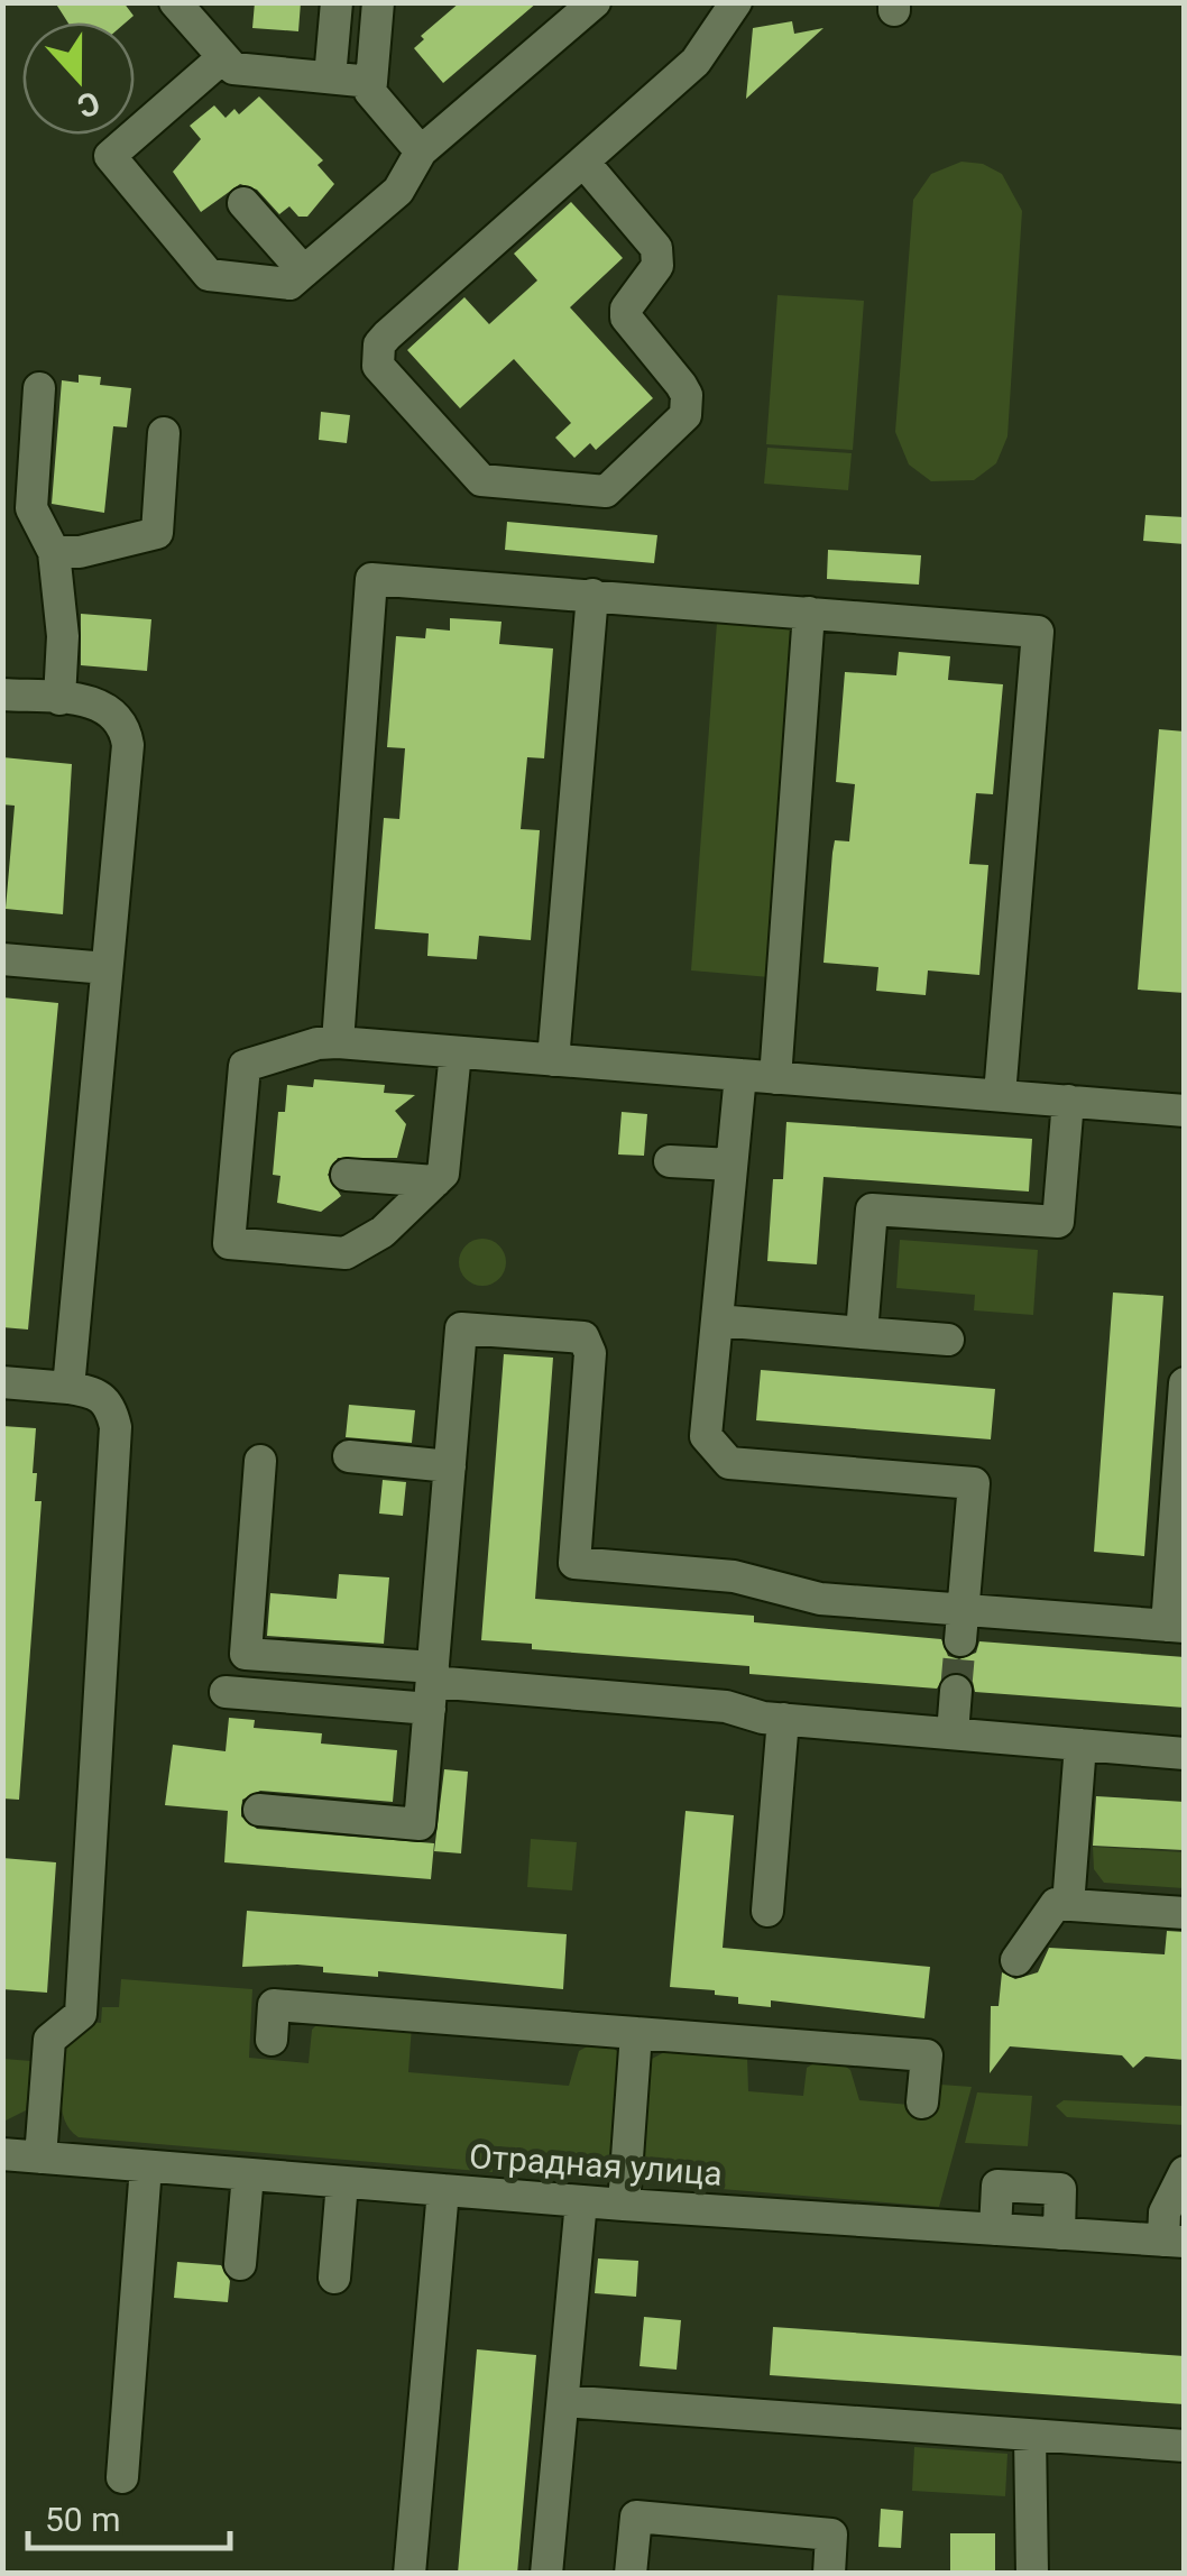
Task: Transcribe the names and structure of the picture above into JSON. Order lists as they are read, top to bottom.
{
  "streets": {
    "street": ["Отрадная улица"]
  },
  "scale_bar": "50 m",
  "north": "bottom"
}
